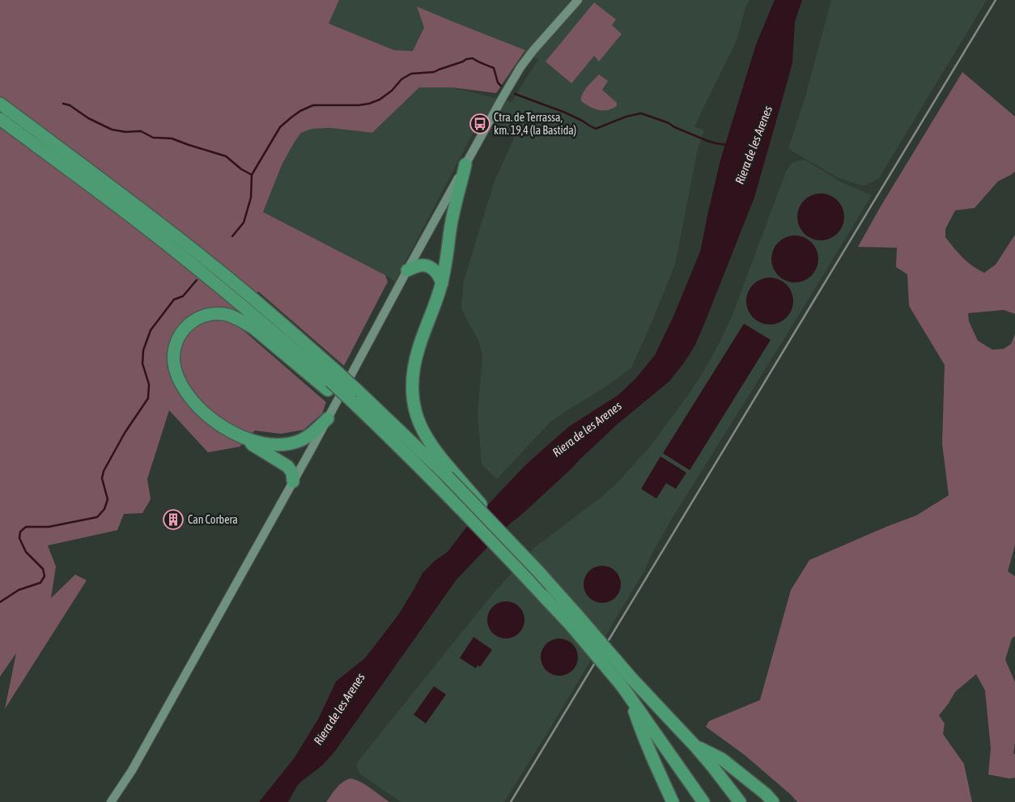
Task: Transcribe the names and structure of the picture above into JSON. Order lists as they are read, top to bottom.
{
  "water": ["Riera de les Arenes"],
  "places": {
    "bus stop": ["Ctra. de Terrassa, km. 19,4 (la Bastida)"],
    "building": ["Can Corbera"]
  }
}
